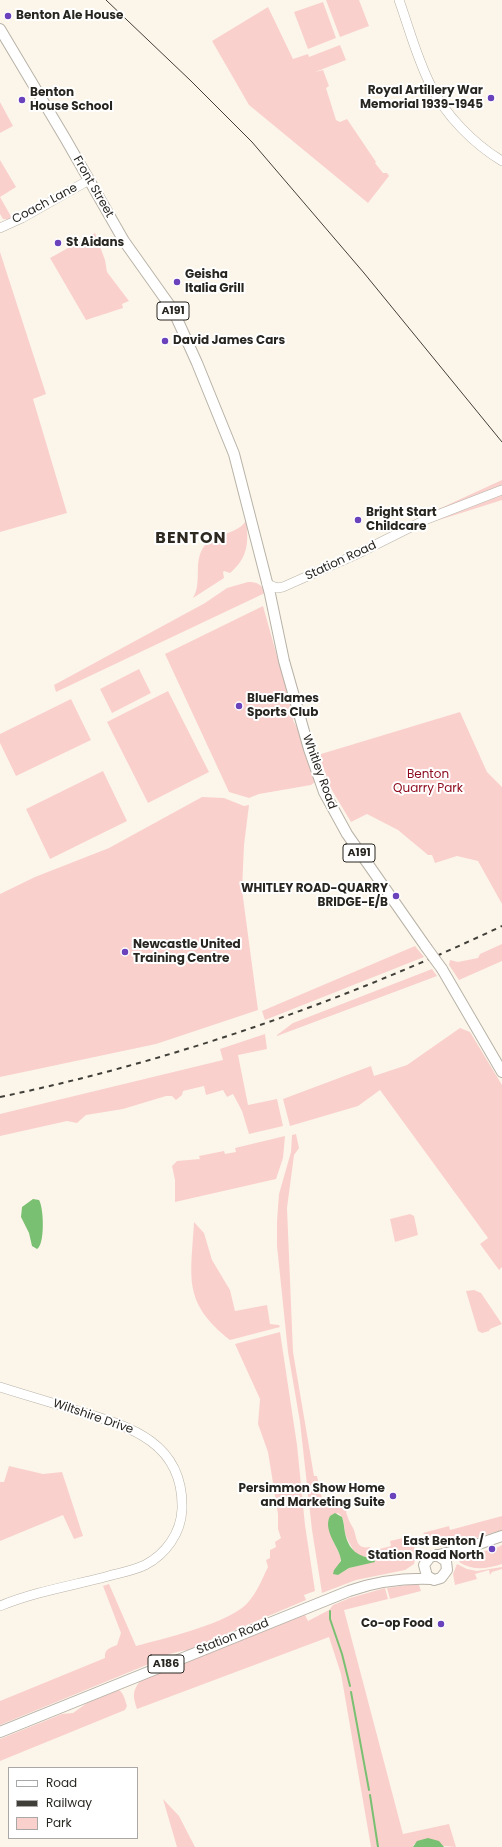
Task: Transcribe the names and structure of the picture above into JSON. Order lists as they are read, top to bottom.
{
  "streets": {
    "main road": [
      "Front Street",
      "A191",
      "Station Road",
      "Whitley Road",
      "A186"
    ],
    "street": ["Coach Lane", "Wiltshire Drive"]
  },
  "crossings": [
    ["Front Street", "Coach Lane"],
    ["Front Street", "Whitley Road"],
    ["Station Road", "Whitley Road"]
  ],
  "districts": ["BENTON"],
  "parks": ["Benton Quarry Park"],
  "places": [
    "Benton Ale House",
    "Royal Artillery War Memorial 1939-1945",
    "Benton House School",
    "St Aidans",
    "Geisha Italia Grill",
    "David James Cars",
    "Bright Start Childcare",
    "BlueFlames Sports Club",
    "WHITLEY ROAD-QUARRY BRIDGE-E/B",
    "Newcastle United Training Centre",
    "Persimmon Show Home and Marketing Suite",
    "East Benton / Station Road North",
    "Co-op Food"
  ],
  "legend": ["Road", "Railway", "Park"]
}
